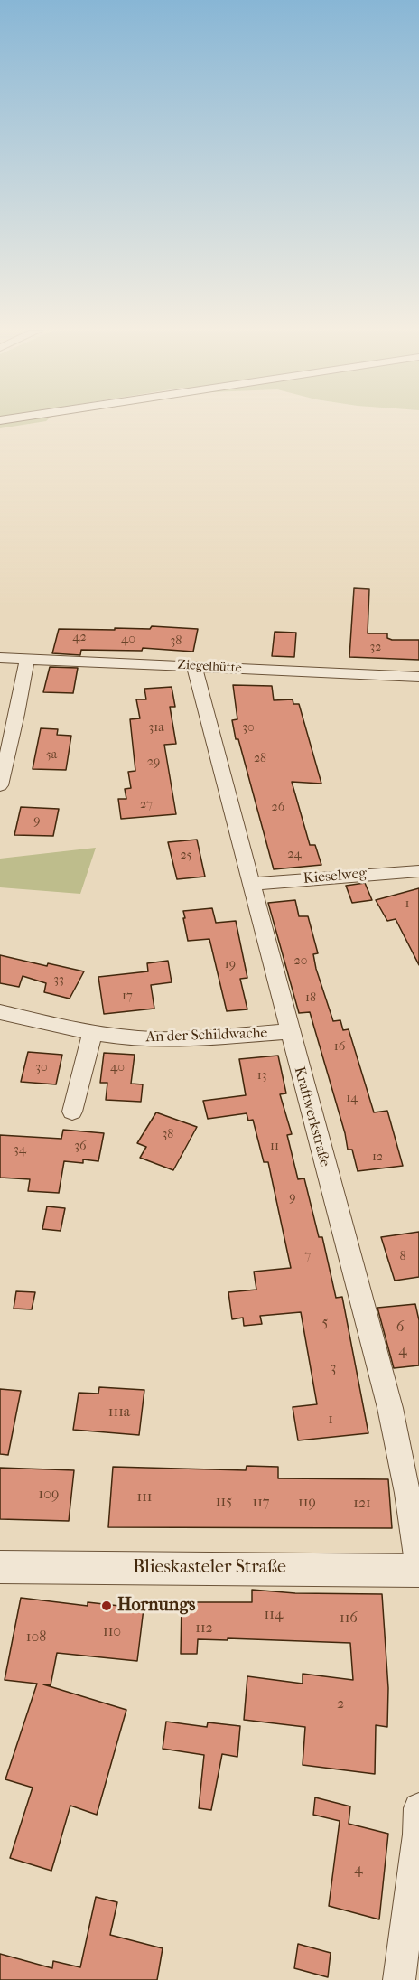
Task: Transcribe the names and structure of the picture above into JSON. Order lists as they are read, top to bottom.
{
  "streets": {
    "street": [
      "Ziegelhütte",
      "Kieselweg",
      "An der Schildwache",
      "Kraftwerkstraße",
      "Blieskasteler Straße"
    ]
  },
  "crossings": [
    ["Ziegelhütte", "Kraftwerkstraße"],
    ["Kieselweg", "Kraftwerkstraße"],
    ["An der Schildwache", "Kraftwerkstraße"],
    ["Kraftwerkstraße", "Blieskasteler Straße"]
  ],
  "places": ["Hornungs"],
  "house_numbers": [
    "42",
    "40",
    "38",
    "32",
    "31a",
    "30",
    "5a",
    "28",
    "29",
    "27",
    "26",
    "9",
    "24",
    "25",
    "1",
    "20",
    "19",
    "33",
    "17",
    "18",
    "16",
    "30",
    "40",
    "13",
    "14",
    "38",
    "36",
    "11",
    "34",
    "12",
    "9",
    "7",
    "8",
    "5",
    "6",
    "4",
    "3",
    "111a",
    "1",
    "109",
    "111",
    "115",
    "117",
    "119",
    "121",
    "114",
    "116",
    "112",
    "110",
    "108",
    "2",
    "4"
  ]
}
